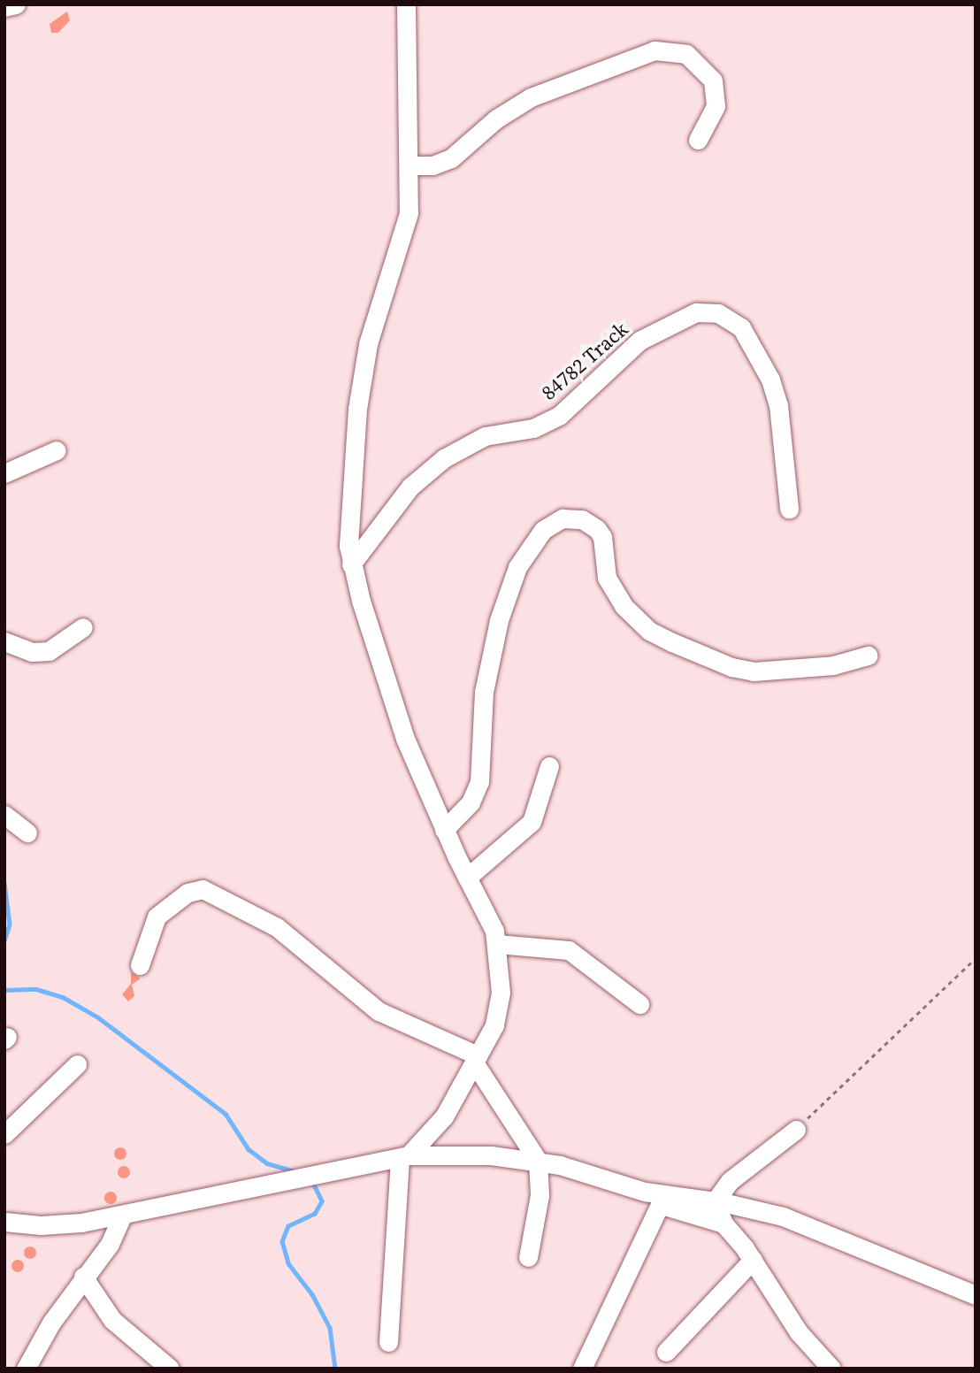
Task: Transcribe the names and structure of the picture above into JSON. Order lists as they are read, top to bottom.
{
  "streets": {
    "street": ["84782 Track"]
  }
}
